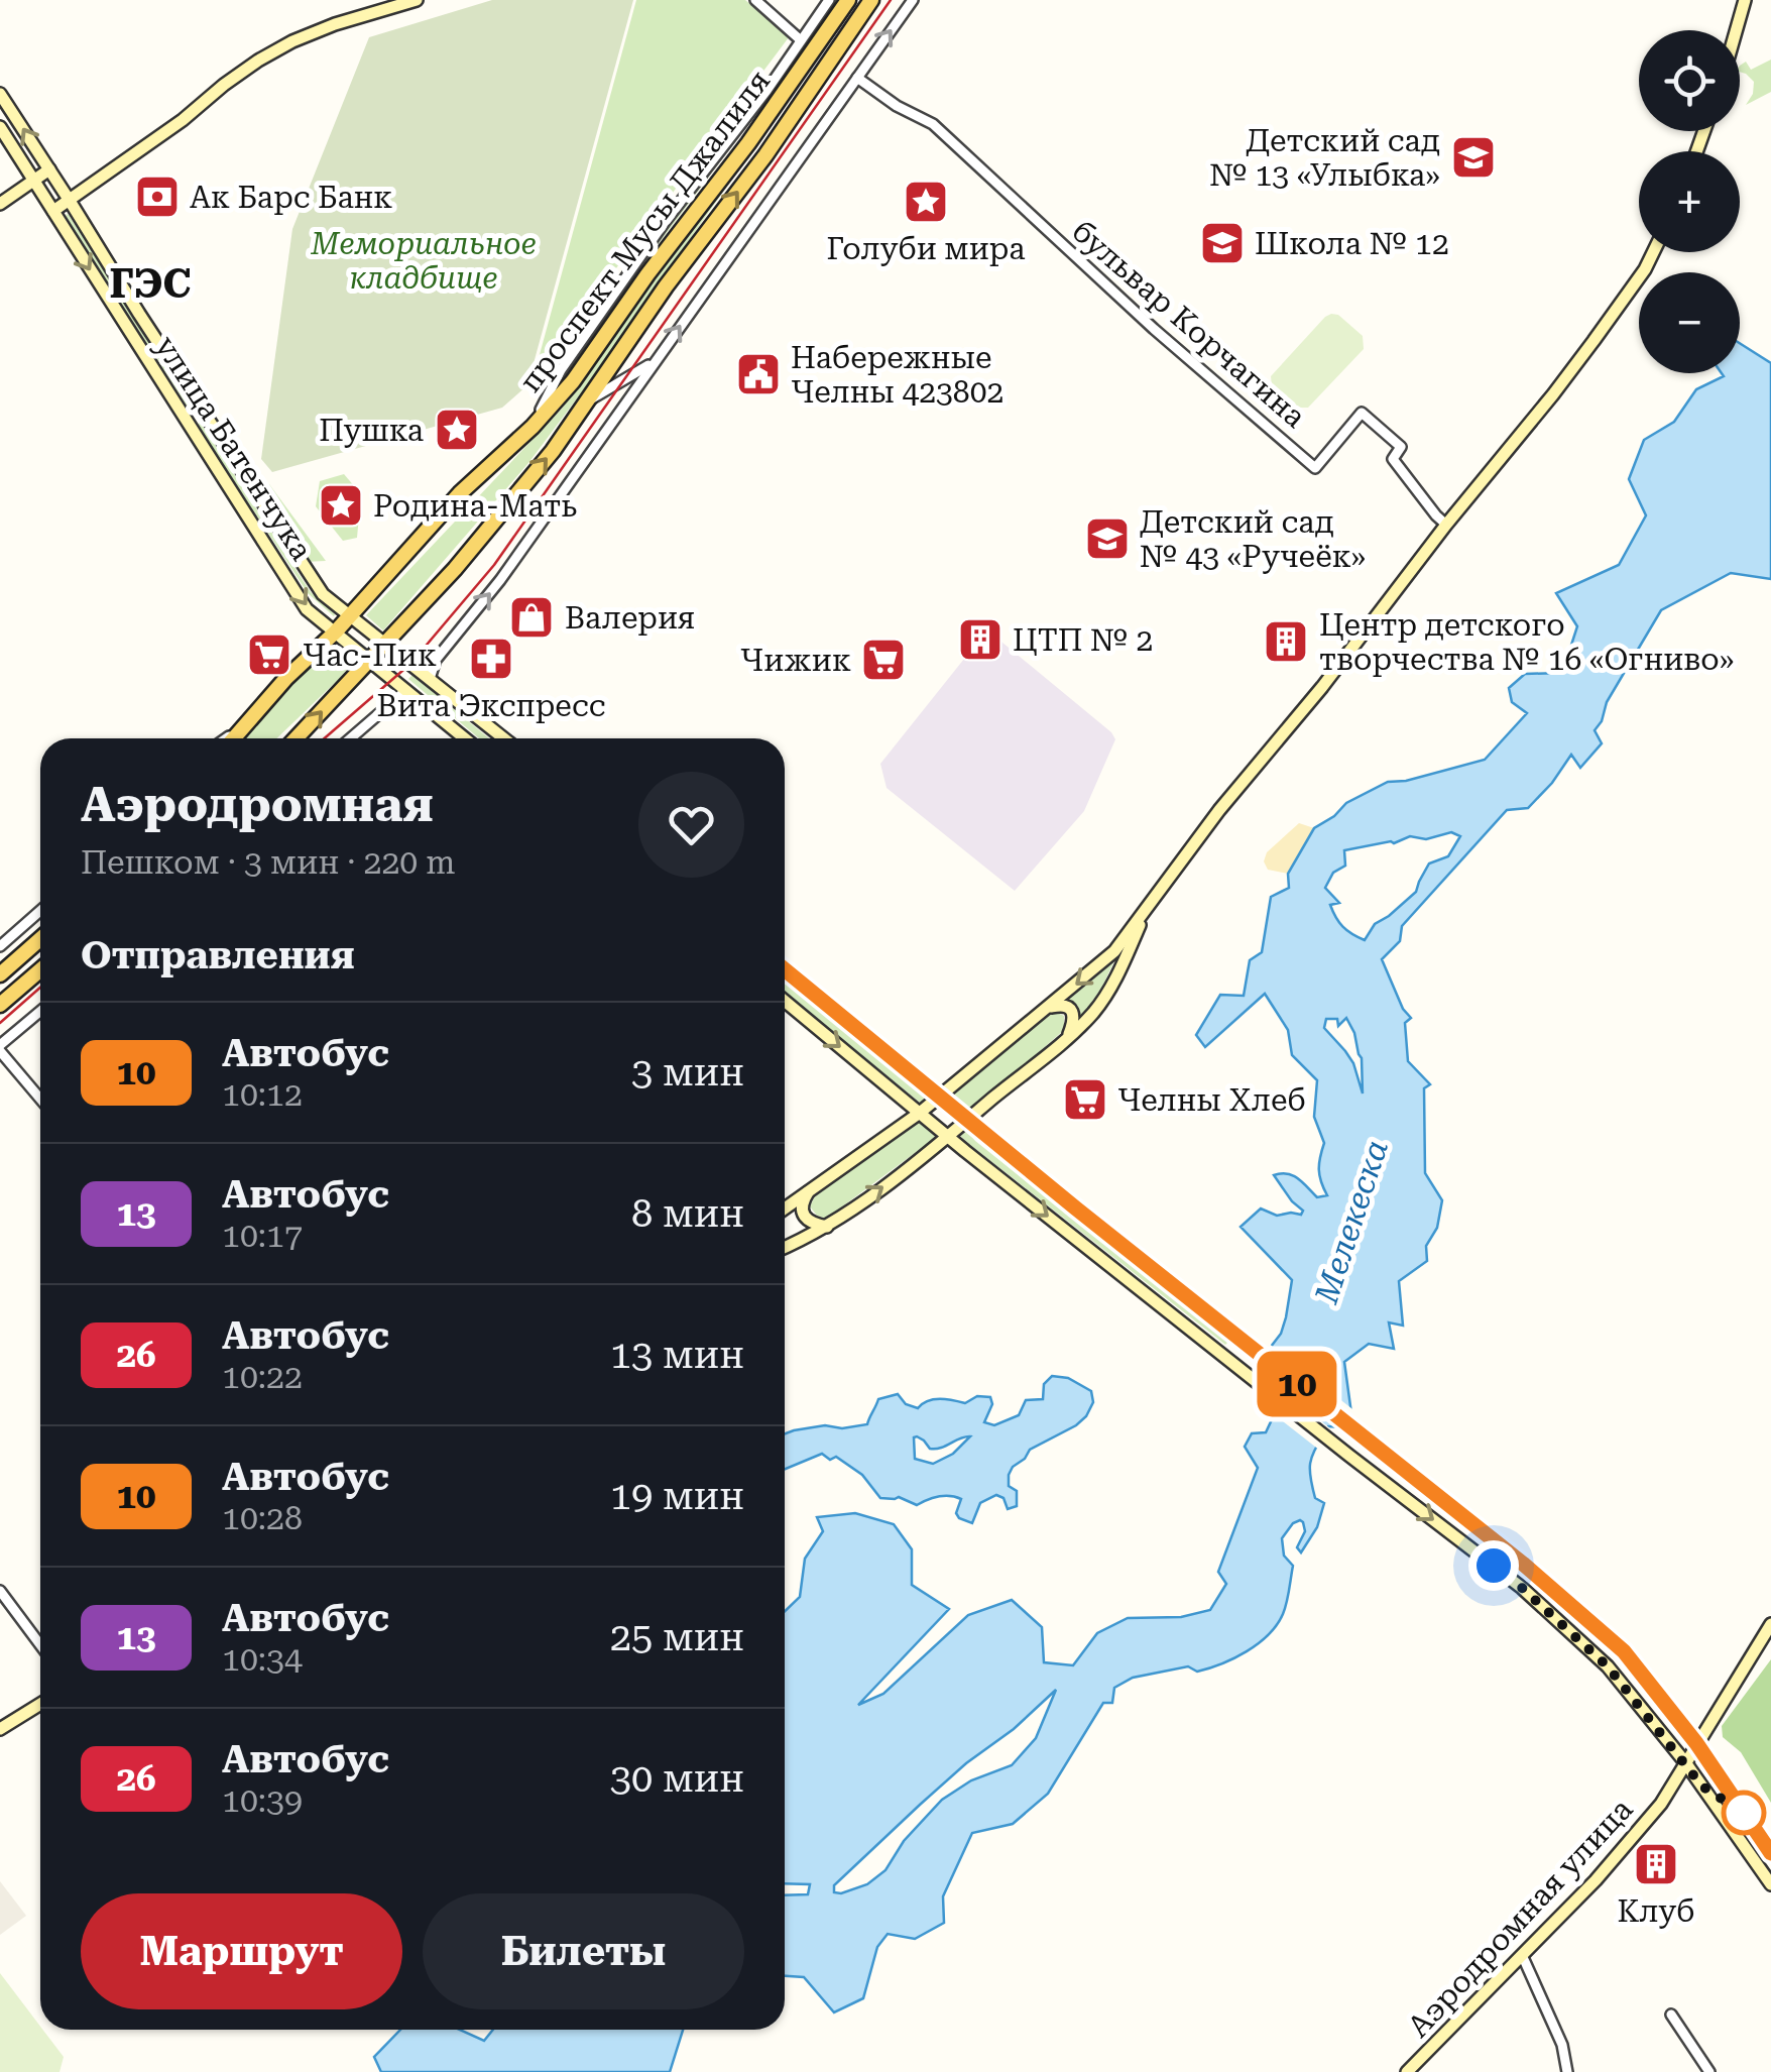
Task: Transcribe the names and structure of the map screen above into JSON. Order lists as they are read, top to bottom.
{
  "streets": {
    "main road": ["проспект Мусы Джалиля", "улица Батенчука", "Аэродромная улица"],
    "street": ["бульвар Корчагина"]
  },
  "crossings": [
    ["проспект Мусы Джалиля", "улица Батенчука"]
  ],
  "districts": ["ГЭС"],
  "water": ["Мелекеска"],
  "parks": ["Мемориальное кладбище"],
  "places": {
    "school or university": ["Детский сад № 13 «Улыбка»", "Школа № 12", "Детский сад № 43 «Ручеёк»"],
    "bank": ["Ак Барс Банк"],
    "place": ["Голуби мира", "Пушка", "Родина-Мать"],
    "public building": ["Набережные Челны 423802"],
    "shop": ["Валерия"],
    "building": ["ЦТП № 2", "Центр детского творчества № 16 «Огниво»", "Клуб"],
    "supermarket": ["Час-Пик", "Чижик", "Челны Хлеб"],
    "pharmacy": ["Вита Экспресс"]
  },
  "lines": ["bus line 10"],
  "page": {
    "on_map": "10",
    "map_buttons": ["+", "−"],
    "heading": [
      ["Аэродромная", "Пешком · 3 мин · 220 m"],
      "Отправления"
    ],
    "list": [
      {
        "mark": "10",
        "name": "Автобус",
        "note": "10:12",
        "value": "3 мин"
      },
      {
        "mark": "13",
        "name": "Автобус",
        "note": "10:17",
        "value": "8 мин"
      },
      {
        "mark": "26",
        "name": "Автобус",
        "note": "10:22",
        "value": "13 мин"
      },
      {
        "mark": "10",
        "name": "Автобус",
        "note": "10:28",
        "value": "19 мин"
      },
      {
        "mark": "13",
        "name": "Автобус",
        "note": "10:34",
        "value": "25 мин"
      },
      {
        "mark": "26",
        "name": "Автобус",
        "note": "10:39",
        "value": "30 мин"
      }
    ],
    "buttons": ["Маршрут", "Билеты"]
  }
}
